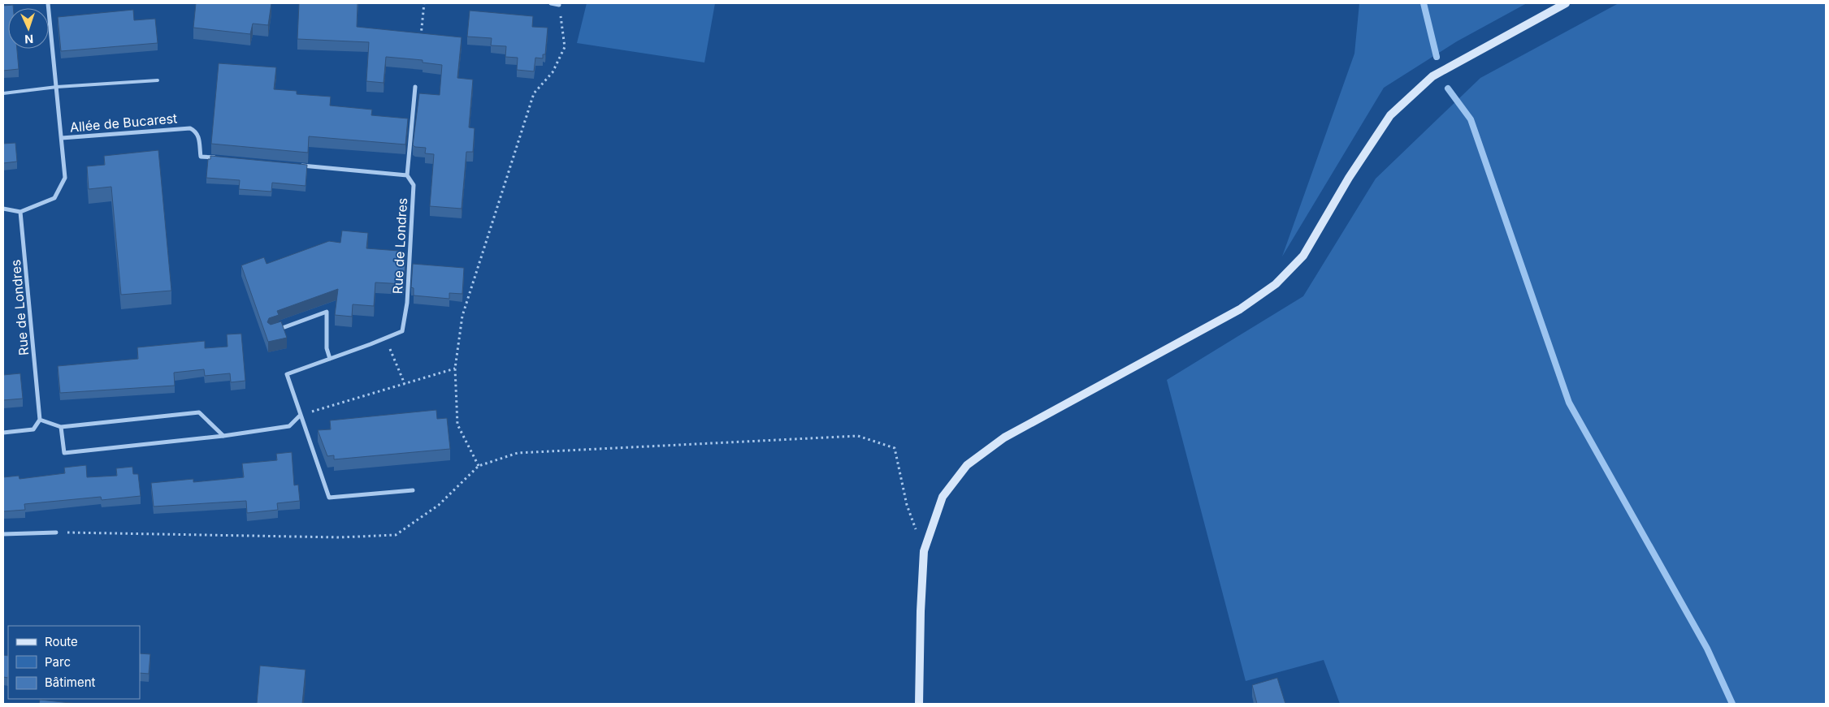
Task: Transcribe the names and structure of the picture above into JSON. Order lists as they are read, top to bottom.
{
  "streets": {
    "street": ["Allée de Bucarest", "Rue de Londres"]
  },
  "legend": ["Route", "Parc", "Bâtiment"],
  "north": "bottom"
}
